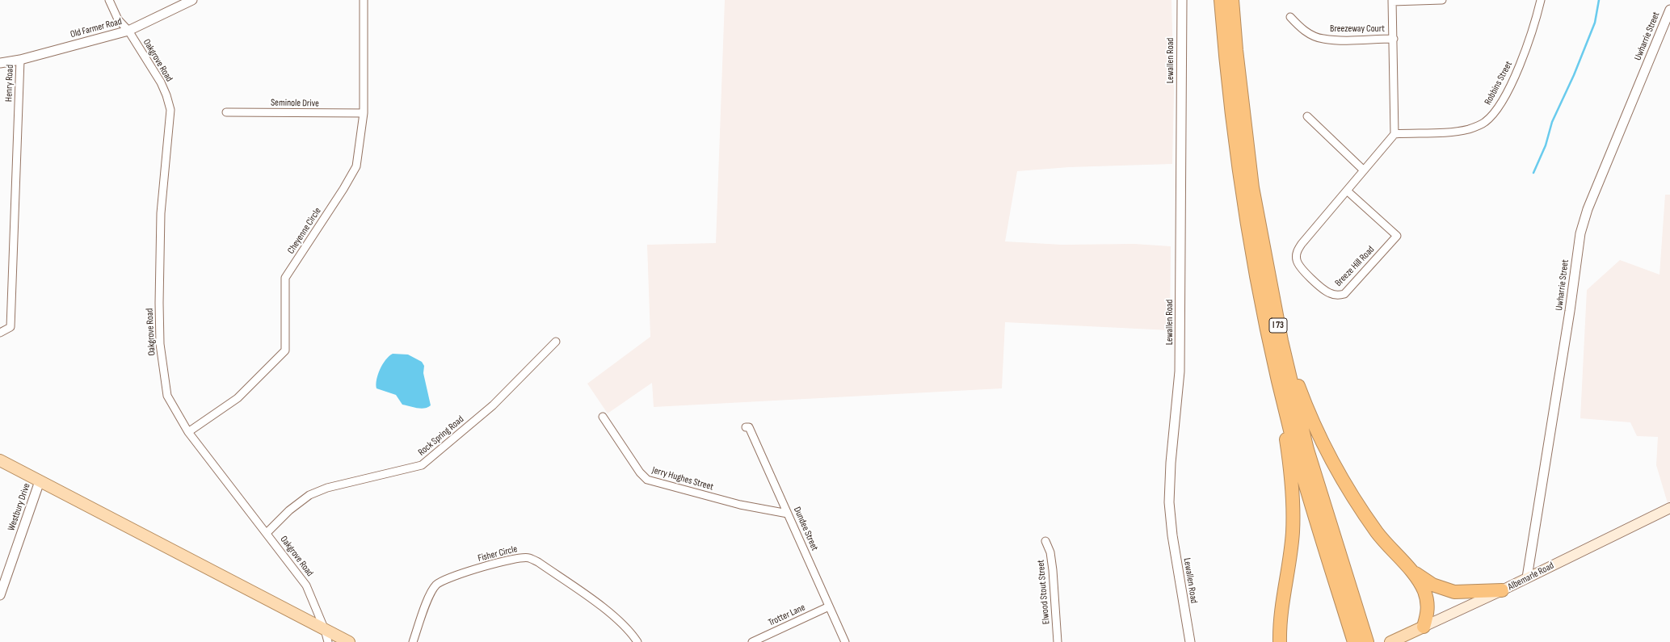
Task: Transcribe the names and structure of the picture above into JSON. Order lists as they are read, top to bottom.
{
  "streets": {
    "highway": ["I 73"],
    "main road": ["Albemarle Road"],
    "street": [
      "Old Farmer Road",
      "Breezeway Court",
      "Uwharrie Street",
      "Oakgrove Road",
      "Lewallen Road",
      "Henry Road",
      "Robbins Street",
      "Seminole Drive",
      "Cheyenne Circle",
      "Breeze Hill Road",
      "Rock Spring Road",
      "Jerry Hughes Street",
      "Westbury Drive",
      "Dundee Street",
      "Fisher Circle",
      "Elwood Stout Street",
      "Trotter Lane"
    ]
  },
  "crossings": [
    ["Old Farmer Road", "Oakgrove Road"],
    ["Old Farmer Road", "Henry Road"],
    ["Uwharrie Street", "Albemarle Road"],
    ["Oakgrove Road", "Cheyenne Circle"],
    ["Oakgrove Road", "Rock Spring Road"],
    ["Robbins Street", "Breeze Hill Road"],
    ["Seminole Drive", "Cheyenne Circle"],
    ["Jerry Hughes Street", "Dundee Street"],
    ["Dundee Street", "Trotter Lane"]
  ]
}
